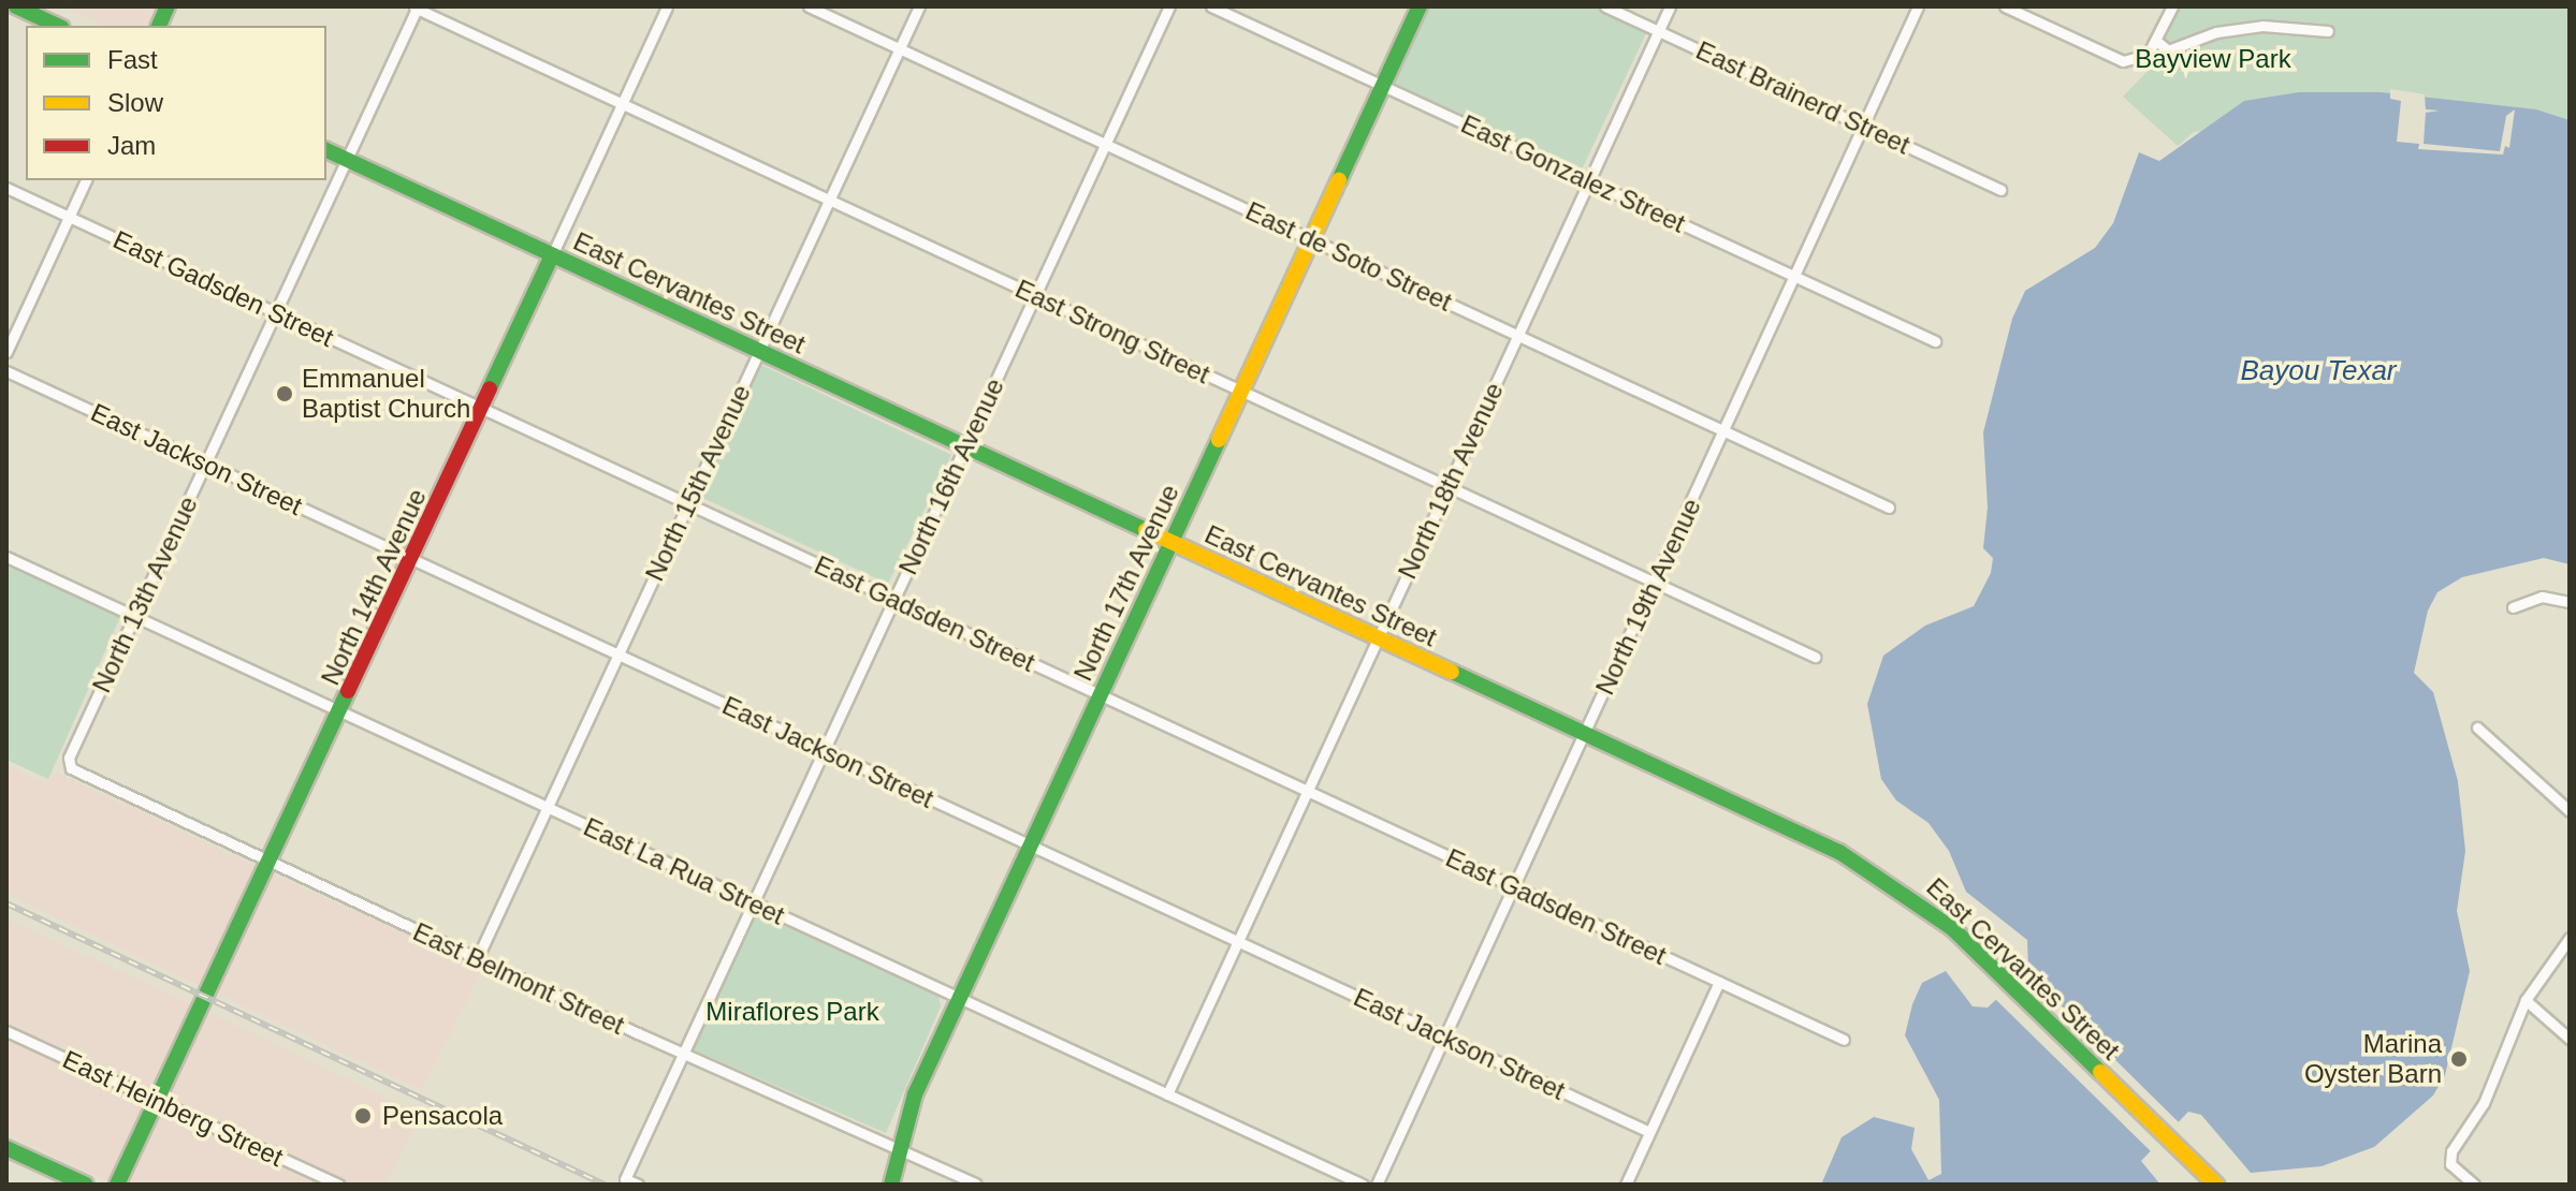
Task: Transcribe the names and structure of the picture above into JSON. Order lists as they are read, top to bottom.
{
  "streets": {
    "main road": ["East Cervantes Street", "North 17th Avenue", "North 14th Avenue"],
    "street": [
      "East Brainerd Street",
      "East Gonzalez Street",
      "East de Soto Street",
      "East Gadsden Street",
      "East Strong Street",
      "East Jackson Street",
      "North 16th Avenue",
      "North 18th Avenue",
      "North 15th Avenue",
      "North 13th Avenue",
      "North 19th Avenue",
      "East La Rua Street",
      "East Belmont Street",
      "East Heinberg Street"
    ]
  },
  "crossings": [
    ["East Brainerd Street", "North 18th Avenue"],
    ["East Brainerd Street", "North 19th Avenue"],
    ["East Gonzalez Street", "North 18th Avenue"],
    ["East Gonzalez Street", "North 17th Avenue"],
    ["East Gonzalez Street", "North 19th Avenue"],
    ["East de Soto Street", "North 16th Avenue"],
    ["East de Soto Street", "North 18th Avenue"],
    ["East de Soto Street", "North 15th Avenue"],
    ["East de Soto Street", "North 17th Avenue"],
    ["East de Soto Street", "North 19th Avenue"],
    ["East Gadsden Street", "North 16th Avenue"],
    ["East Gadsden Street", "North 18th Avenue"],
    ["East Gadsden Street", "North 15th Avenue"],
    ["East Gadsden Street", "North 17th Avenue"],
    ["East Gadsden Street", "North 14th Avenue"],
    ["East Gadsden Street", "North 13th Avenue"],
    ["East Gadsden Street", "North 19th Avenue"],
    ["East Cervantes Street", "North 16th Avenue"],
    ["East Cervantes Street", "North 18th Avenue"],
    ["East Cervantes Street", "North 15th Avenue"],
    ["East Cervantes Street", "North 17th Avenue"],
    ["East Cervantes Street", "North 14th Avenue"],
    ["East Cervantes Street", "North 13th Avenue"],
    ["East Cervantes Street", "North 19th Avenue"],
    ["East Strong Street", "North 16th Avenue"],
    ["East Strong Street", "North 18th Avenue"],
    ["East Strong Street", "North 15th Avenue"],
    ["East Strong Street", "North 17th Avenue"],
    ["East Strong Street", "North 14th Avenue"],
    ["East Strong Street", "North 13th Avenue"],
    ["East Strong Street", "North 19th Avenue"],
    ["East Jackson Street", "North 16th Avenue"],
    ["East Jackson Street", "North 18th Avenue"],
    ["East Jackson Street", "North 15th Avenue"],
    ["East Jackson Street", "North 17th Avenue"],
    ["East Jackson Street", "North 14th Avenue"],
    ["East Jackson Street", "North 13th Avenue"],
    ["East Jackson Street", "North 19th Avenue"],
    ["North 16th Avenue", "East La Rua Street"],
    ["North 16th Avenue", "East Belmont Street"],
    ["North 18th Avenue", "East La Rua Street"],
    ["North 15th Avenue", "East La Rua Street"],
    ["North 15th Avenue", "East Belmont Street"],
    ["North 17th Avenue", "East La Rua Street"],
    ["North 17th Avenue", "East Belmont Street"],
    ["North 14th Avenue", "East La Rua Street"],
    ["North 14th Avenue", "East Belmont Street"],
    ["North 14th Avenue", "East Heinberg Street"],
    ["North 13th Avenue", "East La Rua Street"],
    ["North 13th Avenue", "East Belmont Street"]
  ],
  "water": ["Bayou Texar"],
  "parks": ["Bayview Park", "Miraflores Park"],
  "places": ["Emmanuel Baptist Church", "Marina Oyster Barn", "Pensacola"],
  "legend": ["Fast", "Slow", "Jam"]
}
